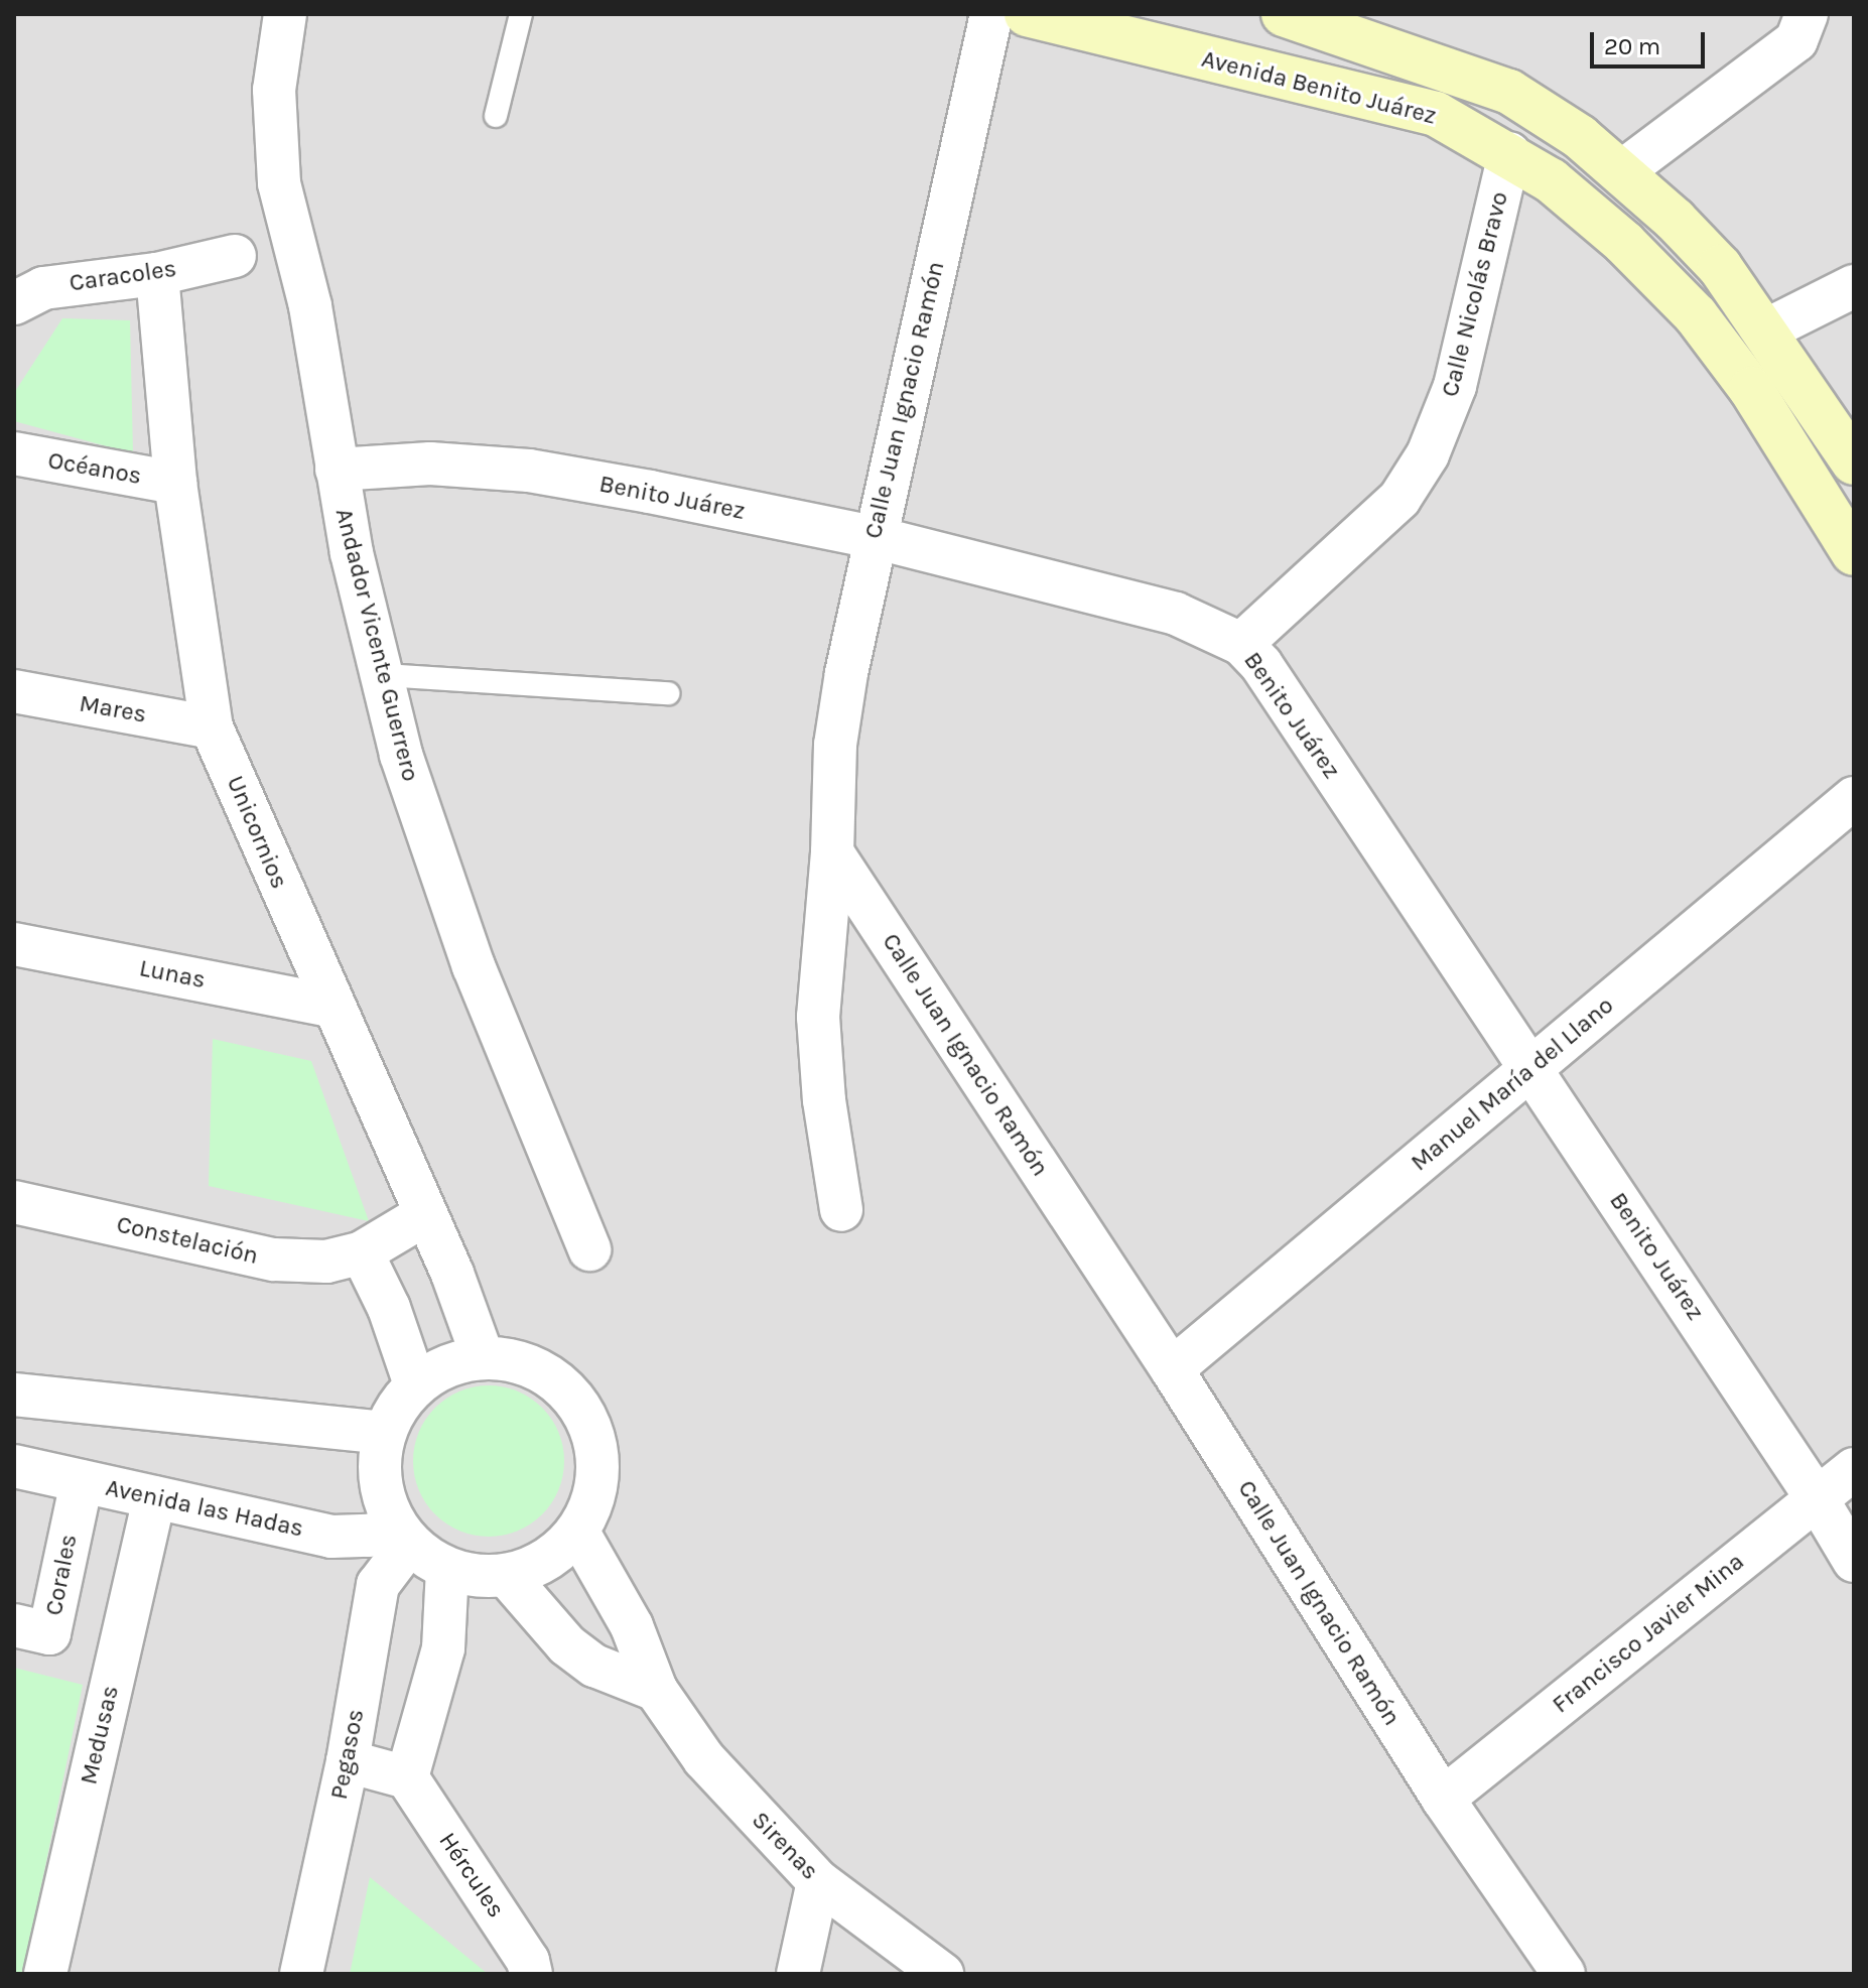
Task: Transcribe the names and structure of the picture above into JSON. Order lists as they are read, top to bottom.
{
  "streets": {
    "main road": ["Avenida Benito Juárez"],
    "street": [
      "Caracoles",
      "Calle Nicolás Bravo",
      "Calle Juan Ignacio Ramón",
      "Océanos",
      "Benito Juárez",
      "Andador Vicente Guerrero",
      "Mares",
      "Unicornios",
      "Lunas",
      "Manuel María del Llano",
      "Constelación",
      "Avenida las Hadas",
      "Corales",
      "Francisco Javier Mina",
      "Medusas",
      "Pegasos",
      "Sirenas",
      "Hércules"
    ]
  },
  "crossings": [
    ["Avenida Benito Juárez", "Calle Nicolás Bravo"],
    ["Caracoles", "Unicornios"],
    ["Calle Nicolás Bravo", "Benito Juárez"],
    ["Calle Juan Ignacio Ramón", "Benito Juárez"],
    ["Calle Juan Ignacio Ramón", "Manuel María del Llano"],
    ["Calle Juan Ignacio Ramón", "Francisco Javier Mina"],
    ["Océanos", "Unicornios"],
    ["Benito Juárez", "Andador Vicente Guerrero"],
    ["Benito Juárez", "Manuel María del Llano"],
    ["Benito Juárez", "Francisco Javier Mina"],
    ["Mares", "Unicornios"],
    ["Unicornios", "Lunas"],
    ["Unicornios", "Constelación"],
    ["Unicornios", "Avenida las Hadas"],
    ["Unicornios", "Pegasos"],
    ["Unicornios", "Sirenas"],
    ["Avenida las Hadas", "Corales"],
    ["Avenida las Hadas", "Medusas"],
    ["Avenida las Hadas", "Pegasos"],
    ["Avenida las Hadas", "Sirenas"],
    ["Pegasos", "Sirenas"]
  ],
  "scale_bar": "20 m"
}
